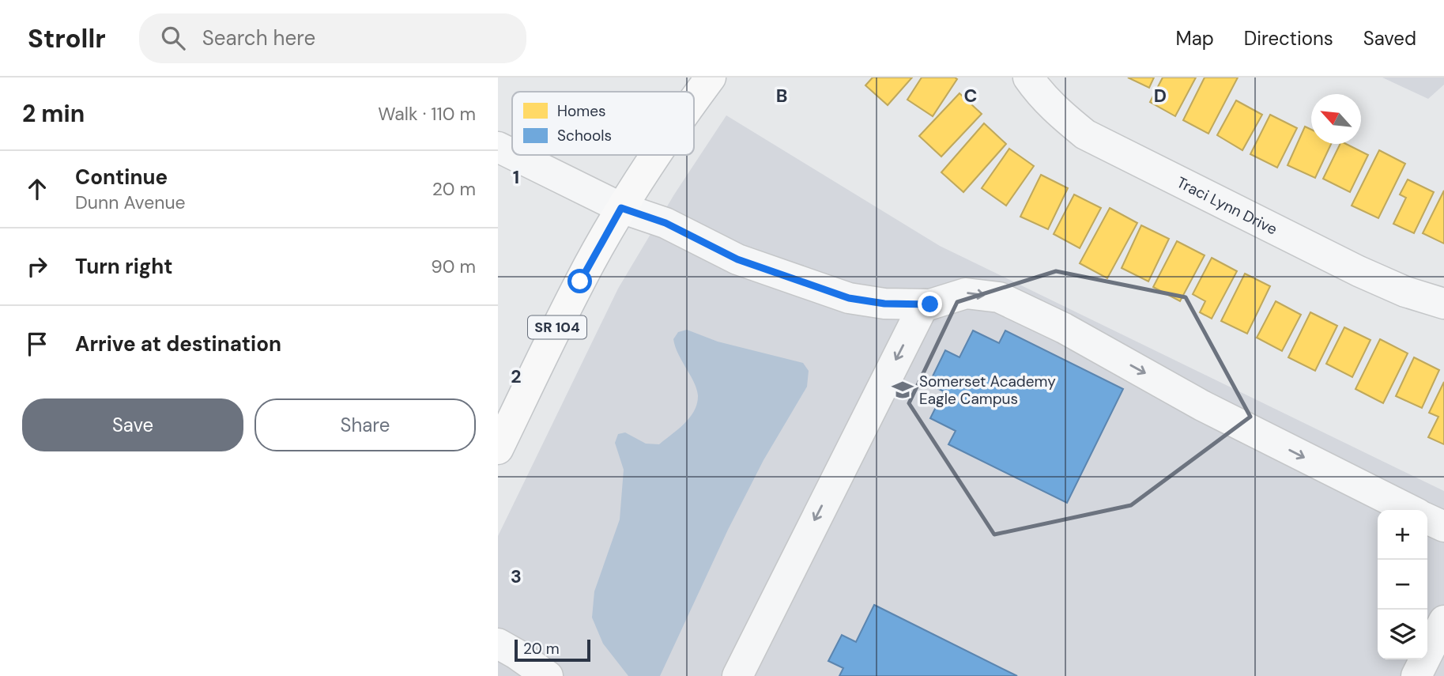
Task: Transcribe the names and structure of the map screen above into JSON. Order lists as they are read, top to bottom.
{
  "streets": {
    "main road": ["SR 104"],
    "street": ["Traci Lynn Drive"]
  },
  "places": {
    "school or university": ["Somerset Academy Eagle Campus"]
  },
  "legend": ["Homes", "Schools"],
  "scale_bar": "20 m",
  "north": "top left",
  "page": {
    "header": "Strollr",
    "search": "Search here",
    "nav": ["Map", "Directions", "Saved"],
    "heading": ["2 min", "Walk · 110 m"],
    "list": [
      ["Continue", "Dunn Avenue", "20 m"],
      ["Turn right", "90 m"],
      "Arrive at destination"
    ],
    "buttons": ["Save", "Share"],
    "map_buttons": ["+", "−"],
    "scale": "20 m"
  },
  "grid": {
    "columns": ["B", "C", "D"],
    "rows": ["1", "2", "3"]
  }
}
